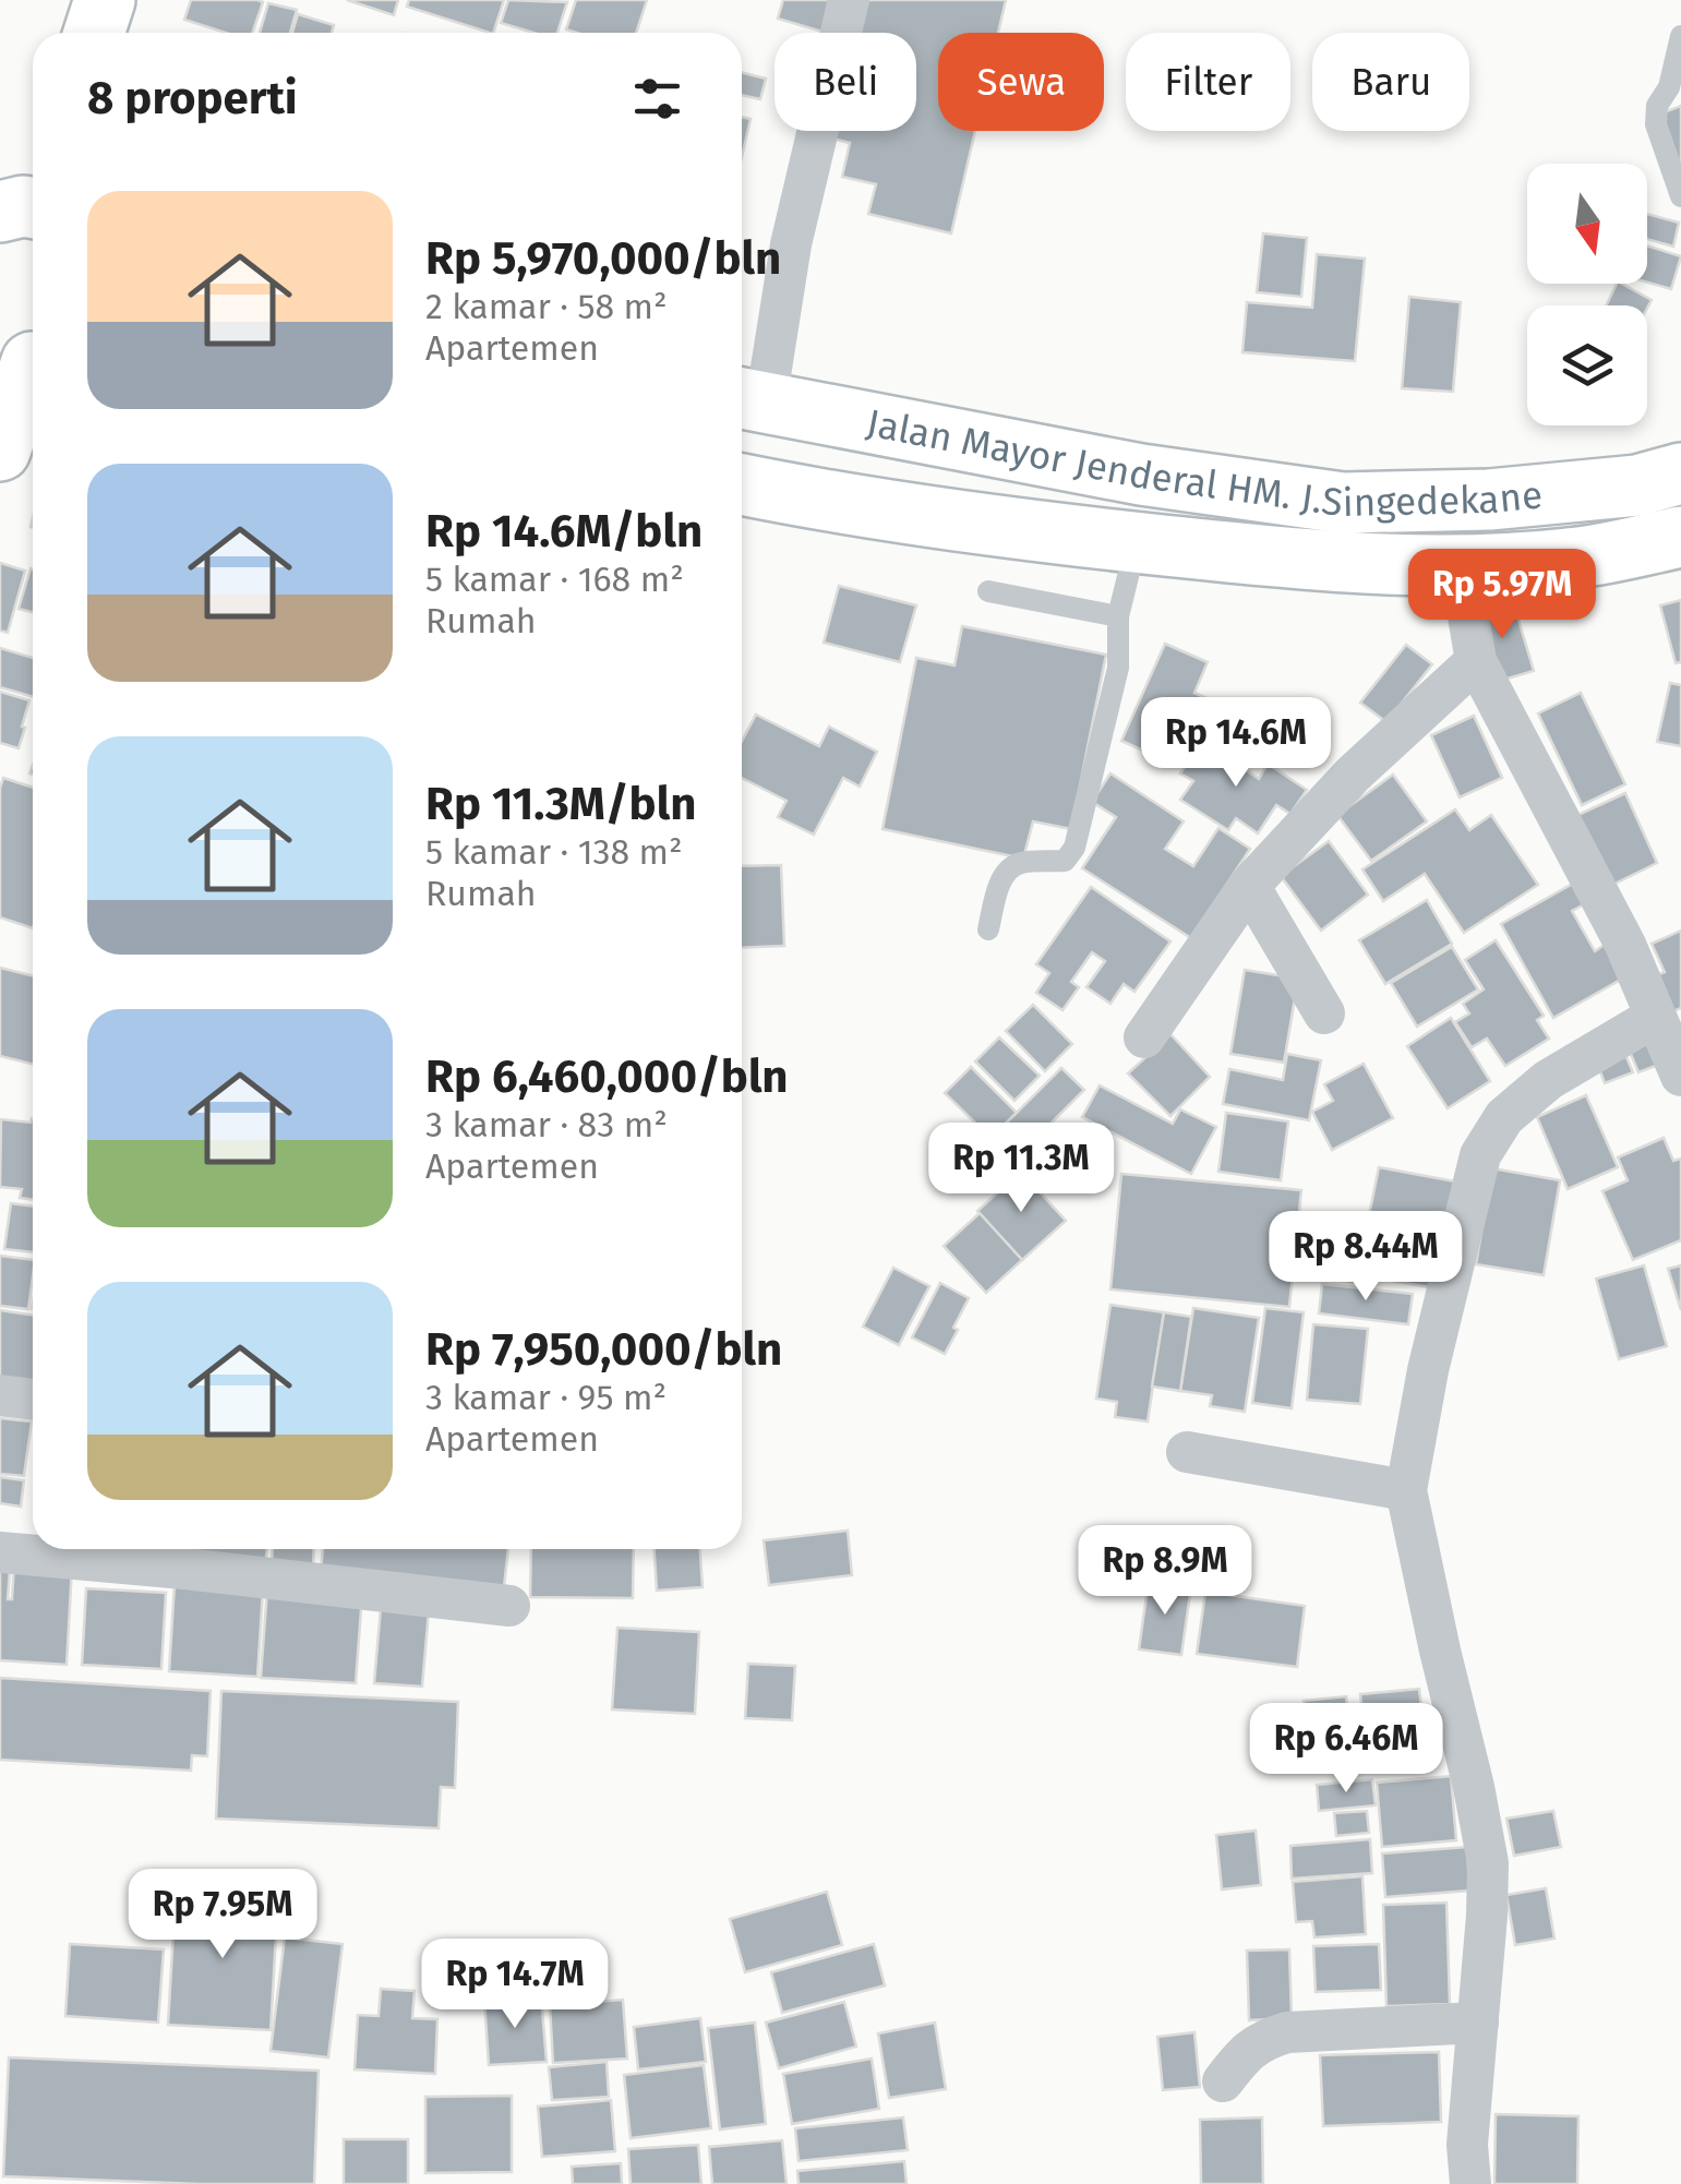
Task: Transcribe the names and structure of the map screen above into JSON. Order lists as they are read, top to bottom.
{
  "streets": {
    "main road": ["Jalan Mayor Jenderal HM. J.Singedekane"]
  },
  "north": "bottom",
  "page": {
    "chip": [
      "Beli",
      "Sewa",
      "Filter",
      "Baru"
    ],
    "heading": "8 properti",
    "list": [
      {
        "name": "Rp 5,970,000/bln",
        "note": "2 kamar · 58 m² · Apartemen"
      },
      {
        "name": "Rp 14.6M/bln",
        "note": "5 kamar · 168 m² · Rumah"
      },
      {
        "name": "Rp 11.3M/bln",
        "note": "5 kamar · 138 m² · Rumah"
      },
      {
        "name": "Rp 6,460,000/bln",
        "note": "3 kamar · 83 m² · Apartemen"
      },
      {
        "name": "Rp 7,950,000/bln",
        "note": "3 kamar · 95 m² · Apartemen"
      }
    ],
    "price": [
      "Rp 5.97M",
      "Rp 14.6M",
      "Rp 11.3M",
      "Rp 8.44M",
      "Rp 8.9M",
      "Rp 6.46M",
      "Rp 7.95M",
      "Rp 14.7M"
    ]
  }
}
